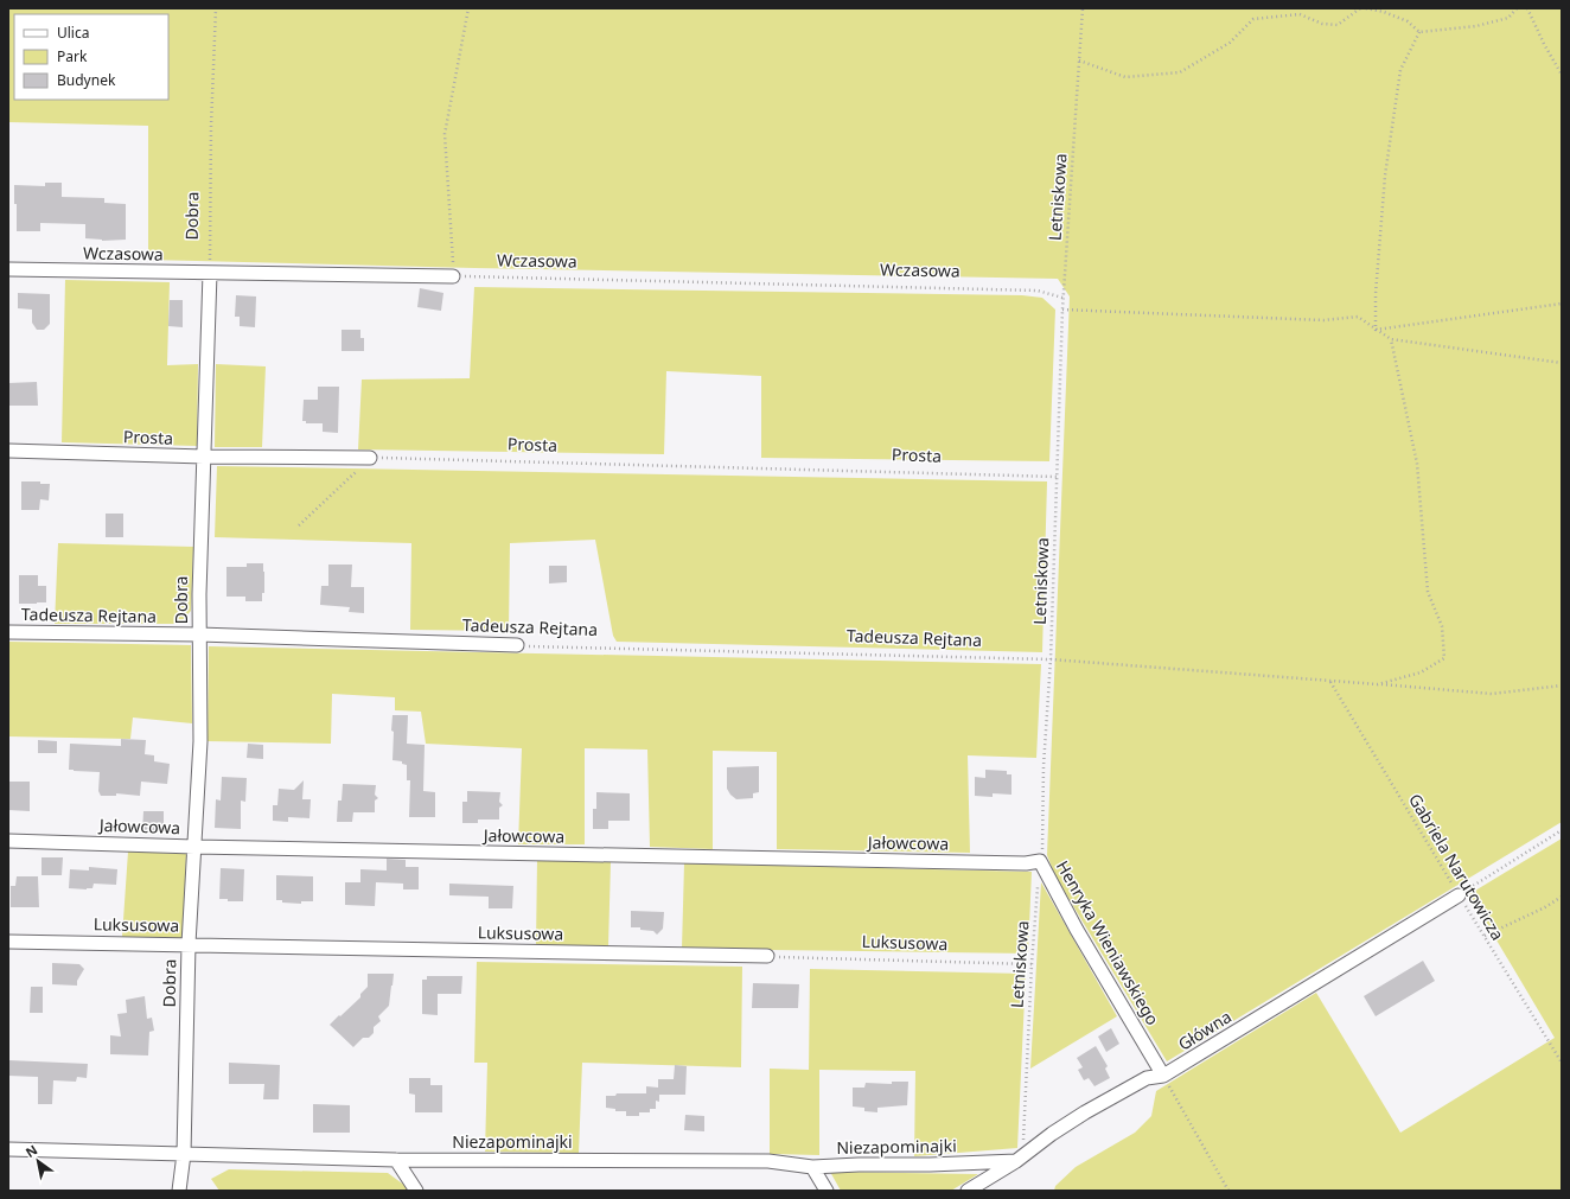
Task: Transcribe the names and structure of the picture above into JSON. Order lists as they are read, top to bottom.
{
  "streets": {
    "street": [
      "Dobra",
      "Wczasowa",
      "Prosta",
      "Tadeusza Rejtana",
      "Jałowcowa",
      "Luksusowa",
      "Henryka Wieniawskiego",
      "Główna",
      "Niezapominajki"
    ],
    "path": ["Letniskowa", "Gabriela Narutowicza"]
  },
  "crossings": [
    ["Letniskowa", "Wczasowa"],
    ["Letniskowa", "Prosta"],
    ["Letniskowa", "Tadeusza Rejtana"],
    ["Letniskowa", "Jałowcowa"],
    ["Letniskowa", "Luksusowa"],
    ["Letniskowa", "Henryka Wieniawskiego"],
    ["Letniskowa", "Główna"],
    ["Letniskowa", "Niezapominajki"],
    ["Dobra", "Wczasowa"],
    ["Dobra", "Prosta"],
    ["Dobra", "Tadeusza Rejtana"],
    ["Dobra", "Jałowcowa"],
    ["Dobra", "Luksusowa"],
    ["Dobra", "Niezapominajki"],
    ["Tadeusza Rejtana", "Gabriela Narutowicza"],
    ["Jałowcowa", "Henryka Wieniawskiego"],
    ["Gabriela Narutowicza", "Główna"],
    ["Henryka Wieniawskiego", "Główna"],
    ["Główna", "Niezapominajki"]
  ],
  "legend": ["Ulica", "Park", "Budynek"],
  "north": "top left"
}
